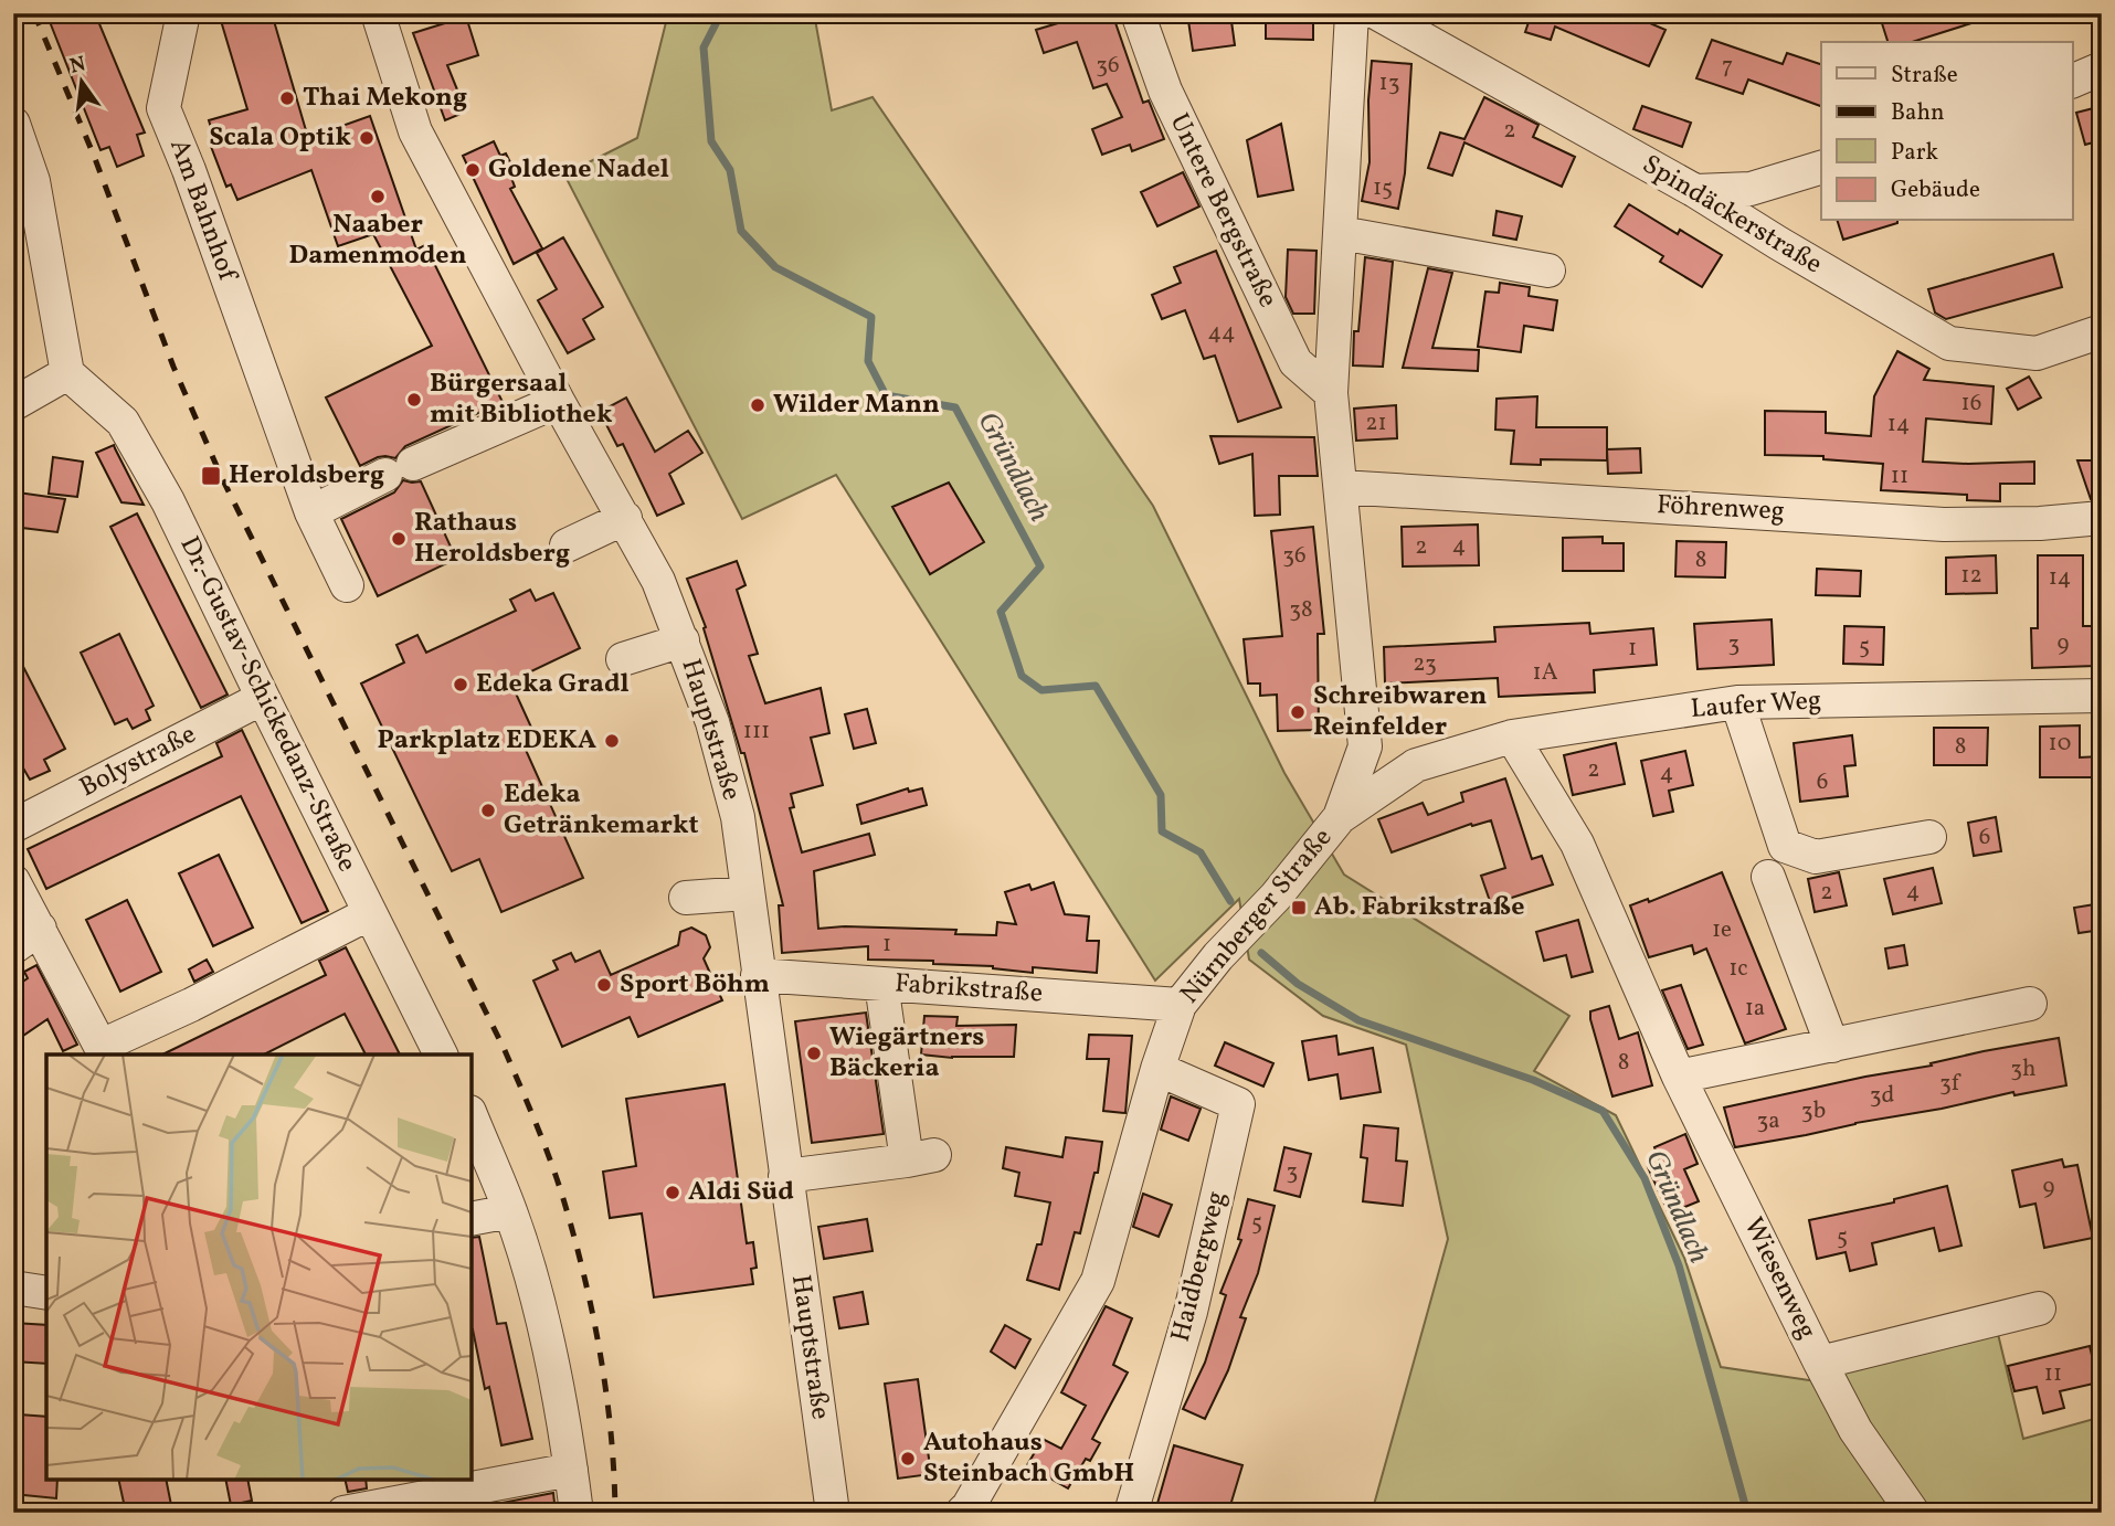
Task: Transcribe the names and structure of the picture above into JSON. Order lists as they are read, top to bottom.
{
  "streets": {
    "street": [
      "Am Bahnhof",
      "Untere Bergstraße",
      "Spindäckerstraße",
      "Föhrenweg",
      "Dr.-Gustav-Schickedanz-Straße",
      "Laufer Weg",
      "Hauptstraße",
      "Bolystraße",
      "Nürnberger Straße",
      "Fabrikstraße",
      "Haidbergweg",
      "Wiesenweg"
    ]
  },
  "crossings": [
    ["Untere Bergstraße", "Nürnberger Straße"],
    ["Föhrenweg", "Nürnberger Straße"],
    ["Dr.-Gustav-Schickedanz-Straße", "Bolystraße"],
    ["Laufer Weg", "Nürnberger Straße"],
    ["Laufer Weg", "Wiesenweg"],
    ["Hauptstraße", "Fabrikstraße"],
    ["Nürnberger Straße", "Fabrikstraße"],
    ["Nürnberger Straße", "Haidbergweg"]
  ],
  "water": ["Gründlach"],
  "places": {
    "other": [
      "Thai Mekong",
      "Scala Optik",
      "Goldene Nadel",
      "Naaber Damenmoden",
      "Bürgersaal mit Bibliothek",
      "Wilder Mann",
      "Rathaus Heroldsberg",
      "Edeka Gradl",
      "Schreibwaren Reinfelder",
      "Parkplatz EDEKA",
      "Edeka Getränkemarkt",
      "Sport Böhm",
      "Wiegärtners Bäckeria",
      "Aldi Süd",
      "Autohaus Steinbach GmbH"
    ],
    "transit": ["Heroldsberg", "Ab. Fabrikstraße"]
  },
  "house_numbers": [
    "36",
    "7",
    "13",
    "2",
    "15",
    "44",
    "16",
    "21",
    "14",
    "11",
    "4",
    "2",
    "36",
    "8",
    "12",
    "14",
    "38",
    "3",
    "9",
    "5",
    "1",
    "23",
    "1A",
    "111",
    "10",
    "8",
    "2",
    "4",
    "6",
    "6",
    "4",
    "2",
    "1e",
    "1",
    "1c",
    "1a",
    "8",
    "3h",
    "3f",
    "3d",
    "3b",
    "3a",
    "3",
    "9",
    "5",
    "5",
    "11"
  ],
  "legend": [
    "Straße",
    "Bahn",
    "Park",
    "Gebäude"
  ],
  "north": "top"
}
